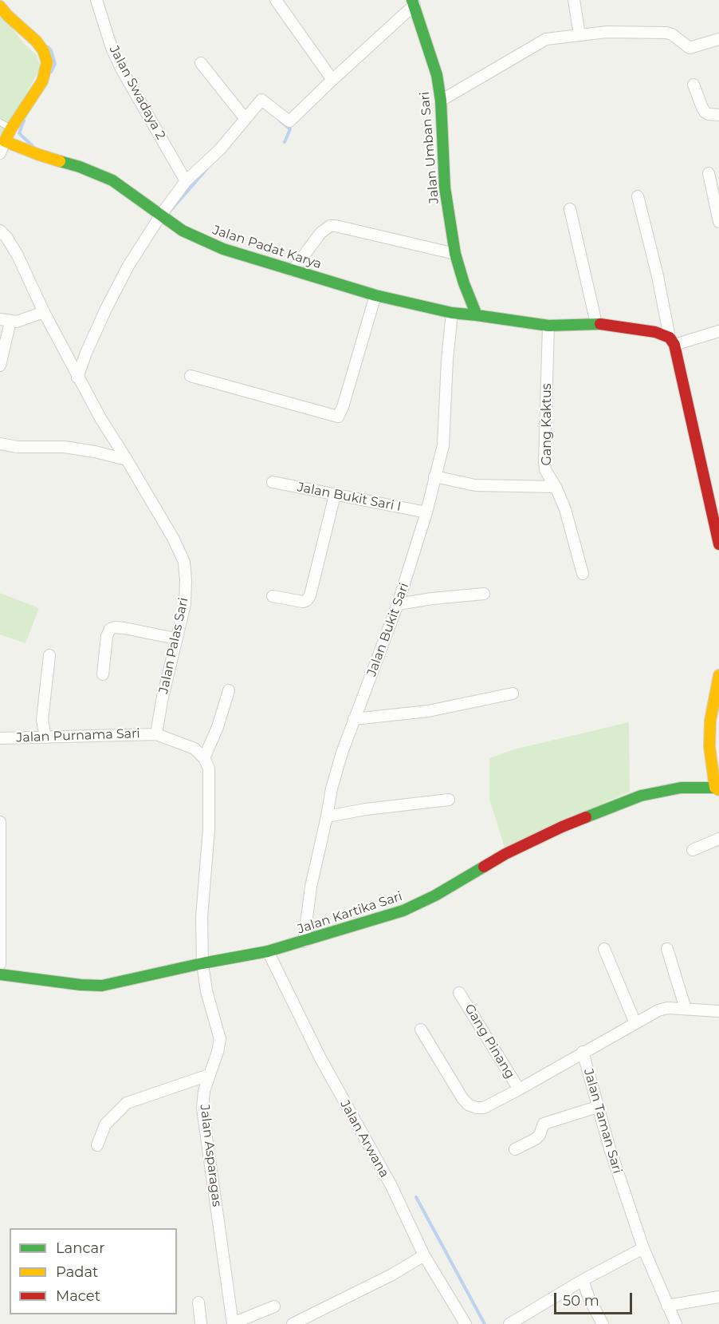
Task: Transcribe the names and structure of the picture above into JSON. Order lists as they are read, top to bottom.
{
  "streets": {
    "street": [
      "Jalan Swadaya 2",
      "Jalan Umban Sari",
      "Jalan Padat Karya",
      "Gang Kaktus",
      "Jalan Bukit Sari I",
      "Jalan Bukit Sari",
      "Jalan Palas Sari",
      "Jalan Purnama Sari",
      "Jalan Kartika Sari",
      "Gang Pinang",
      "Jalan Taman Sari",
      "Jalan Arwana",
      "Jalan Asparagas"
    ]
  },
  "crossings": [
    ["Jalan Umban Sari", "Jalan Padat Karya"],
    ["Jalan Padat Karya", "Jalan Bukit Sari"],
    ["Jalan Bukit Sari I", "Jalan Bukit Sari"],
    ["Jalan Bukit Sari", "Jalan Kartika Sari"],
    ["Jalan Palas Sari", "Jalan Purnama Sari"],
    ["Jalan Kartika Sari", "Jalan Arwana"],
    ["Jalan Kartika Sari", "Jalan Asparagas"]
  ],
  "legend": ["Lancar", "Padat", "Macet"],
  "scale_bar": "50 m"
}
